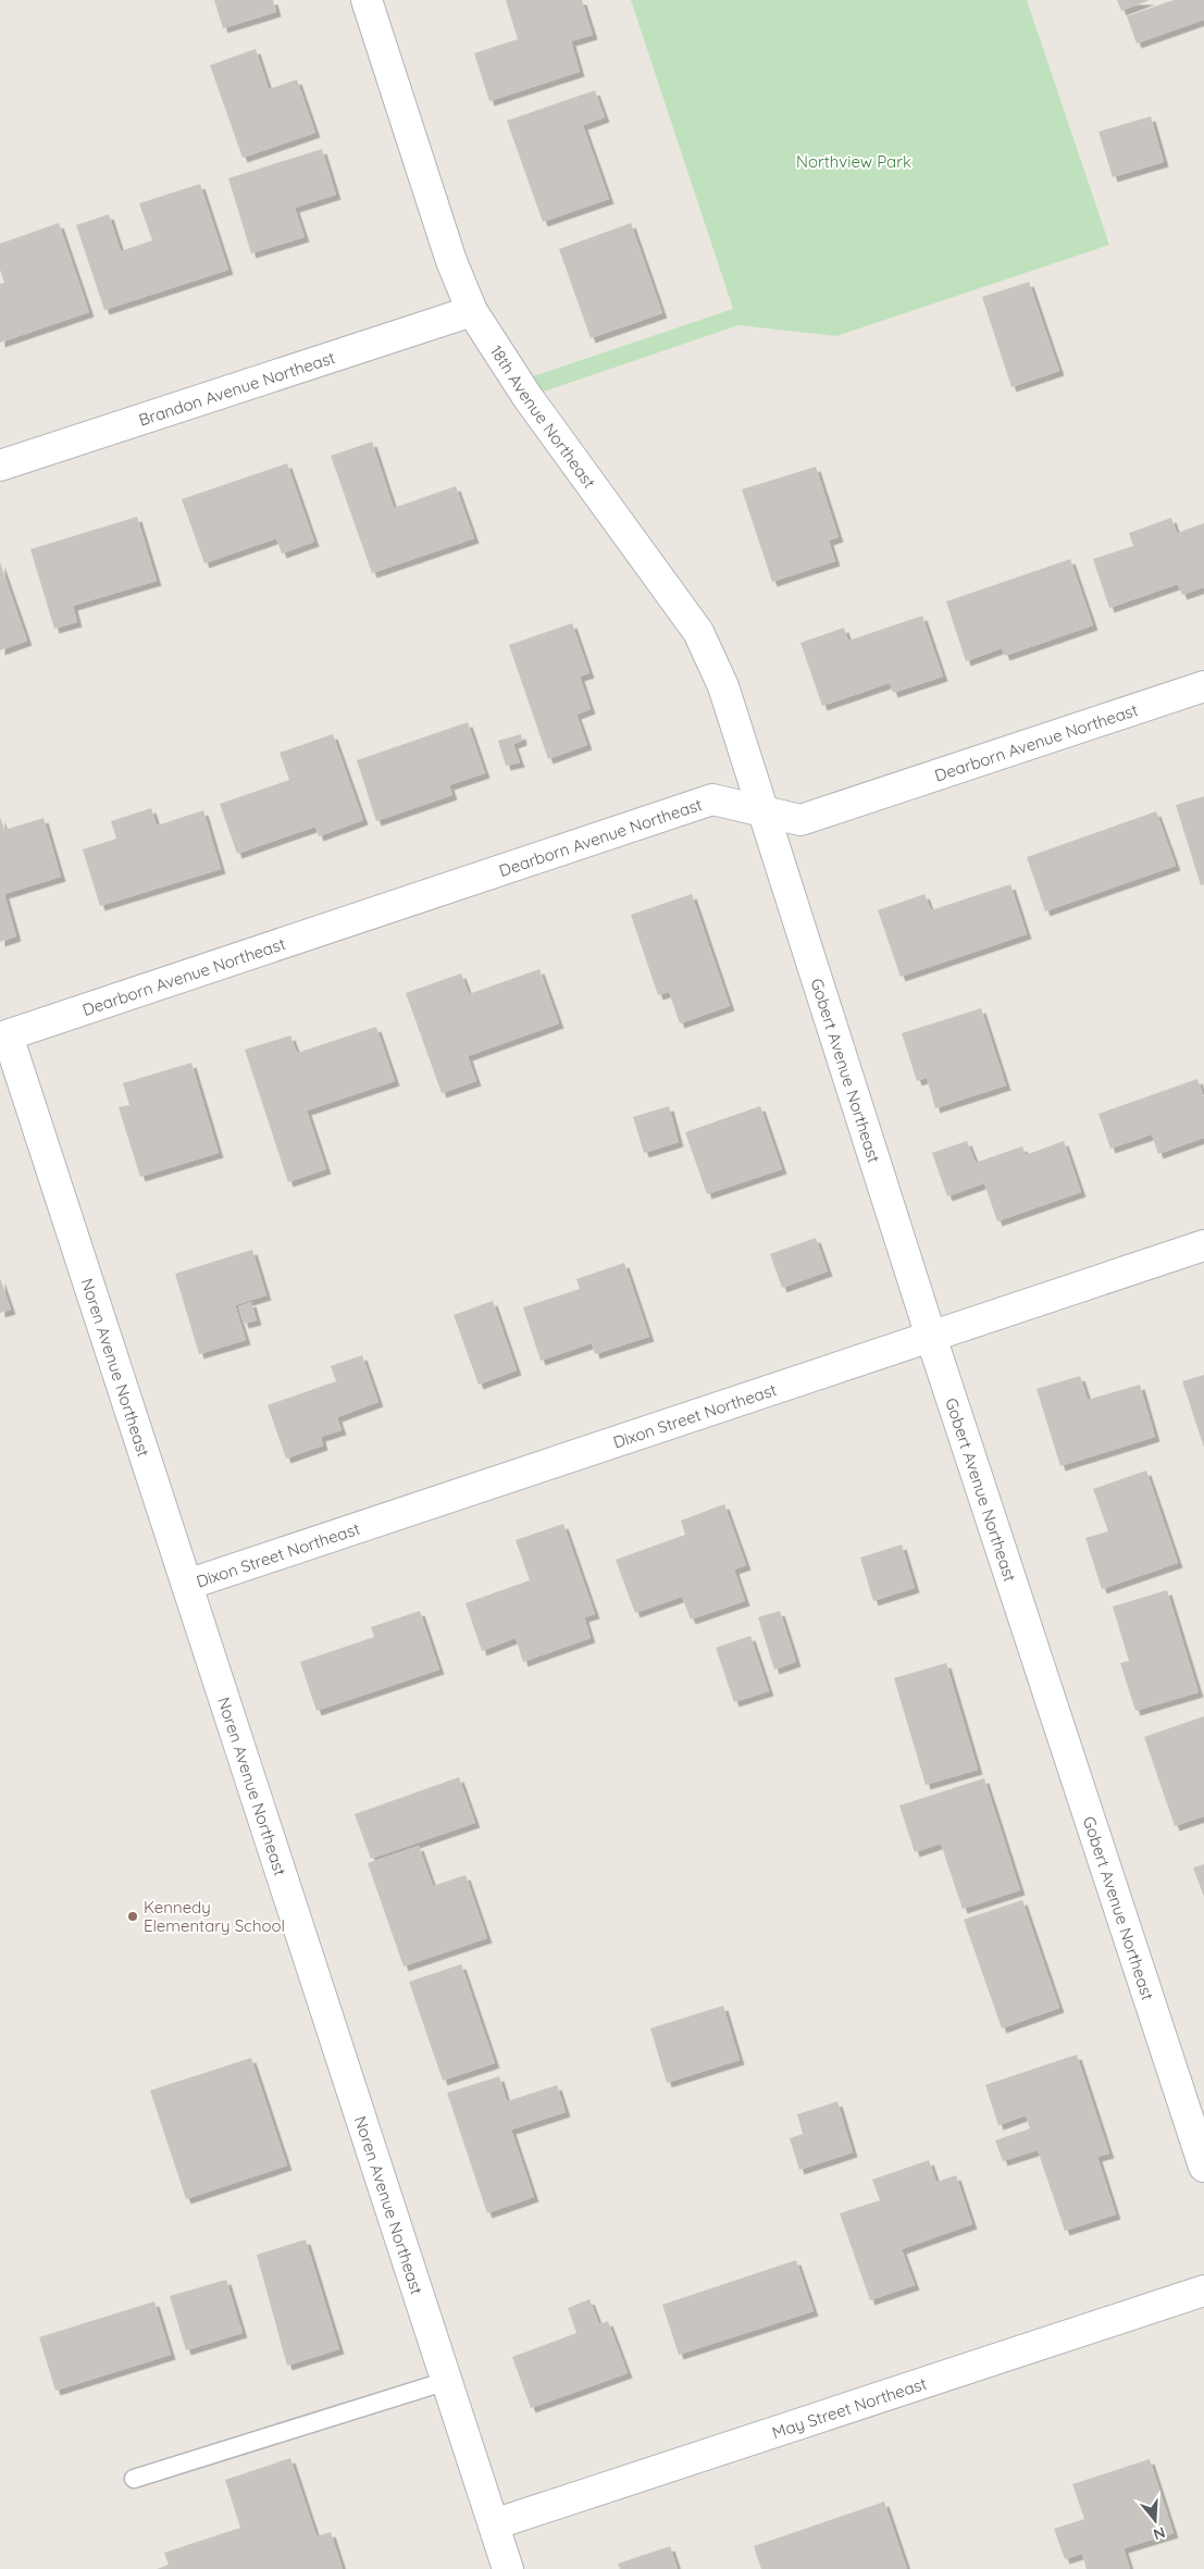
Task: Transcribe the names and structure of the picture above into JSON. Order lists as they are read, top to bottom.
{
  "streets": {
    "street": [
      "Brandon Avenue Northeast",
      "18th Avenue Northeast",
      "Dearborn Avenue Northeast",
      "Gobert Avenue Northeast",
      "Noren Avenue Northeast",
      "Dixon Street Northeast",
      "May Street Northeast"
    ]
  },
  "crossings": [
    ["Brandon Avenue Northeast", "18th Avenue Northeast"],
    ["18th Avenue Northeast", "Dearborn Avenue Northeast"],
    ["18th Avenue Northeast", "Gobert Avenue Northeast"],
    ["Dearborn Avenue Northeast", "Gobert Avenue Northeast"],
    ["Dearborn Avenue Northeast", "Noren Avenue Northeast"],
    ["Gobert Avenue Northeast", "Dixon Street Northeast"],
    ["Noren Avenue Northeast", "Dixon Street Northeast"],
    ["Noren Avenue Northeast", "May Street Northeast"]
  ],
  "parks": ["Northview Park"],
  "places": ["Kennedy Elementary School"],
  "north": "bottom"
}
